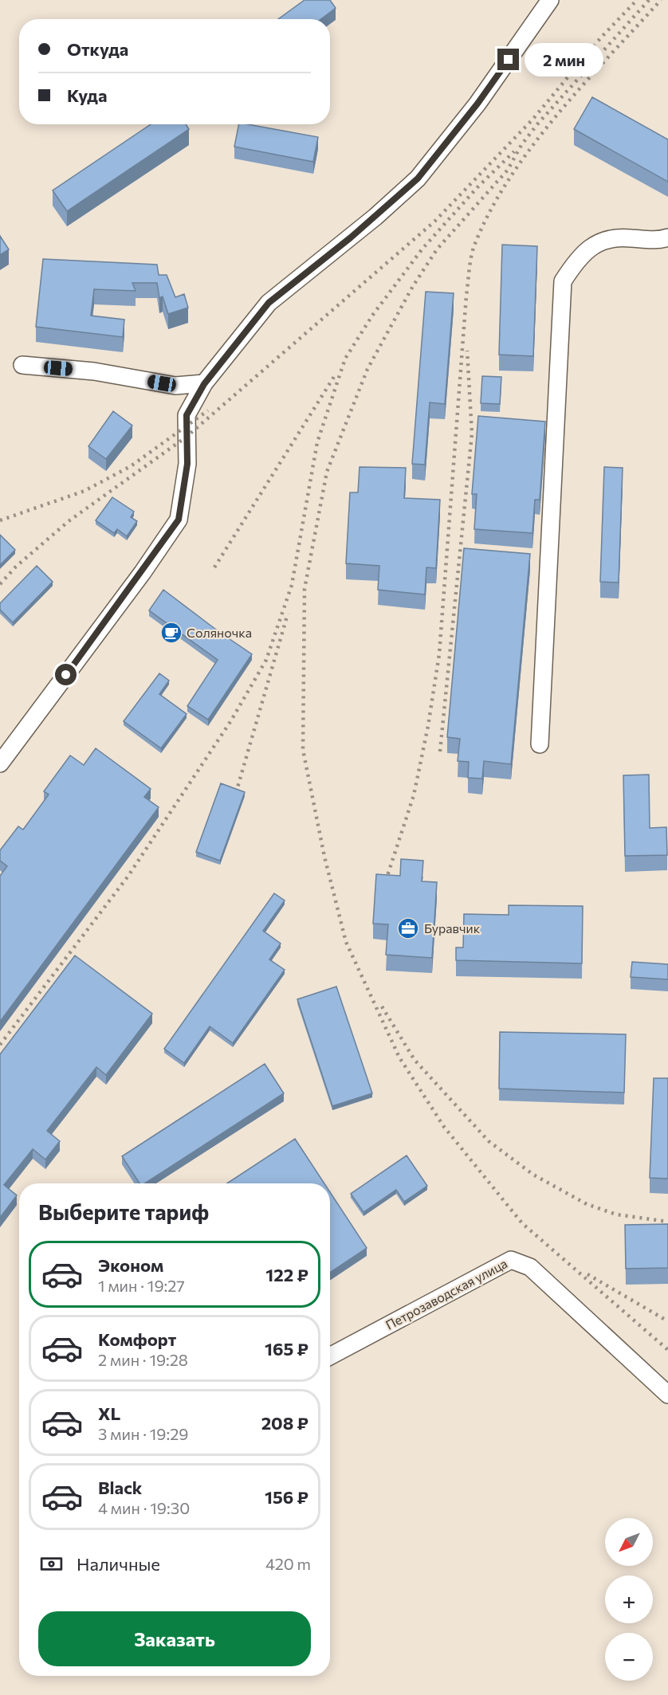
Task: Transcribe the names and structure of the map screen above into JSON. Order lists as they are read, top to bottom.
{
  "streets": {
    "street": ["Петрозаводская улица"]
  },
  "places": {
    "cafe": ["Соляночка"],
    "office": ["Буравчик"]
  },
  "north": "bottom left",
  "page": {
    "banner": ["Откуда", "Куда"],
    "bubble": "2 мин",
    "heading": "Выберите тариф",
    "list": [
      {
        "name": "Эконом",
        "note": "1 мин · 19:27",
        "value": "122 ₽"
      },
      {
        "name": "Комфорт",
        "note": "2 мин · 19:28",
        "value": "165 ₽"
      },
      {
        "name": "XL",
        "note": "3 мин · 19:29",
        "value": "208 ₽"
      },
      {
        "name": "Black",
        "note": "4 мин · 19:30",
        "value": "156 ₽"
      }
    ],
    "map_buttons": ["+", "−"],
    "pay": ["Наличные", "420 m"],
    "buttons": "Заказать"
  }
}
